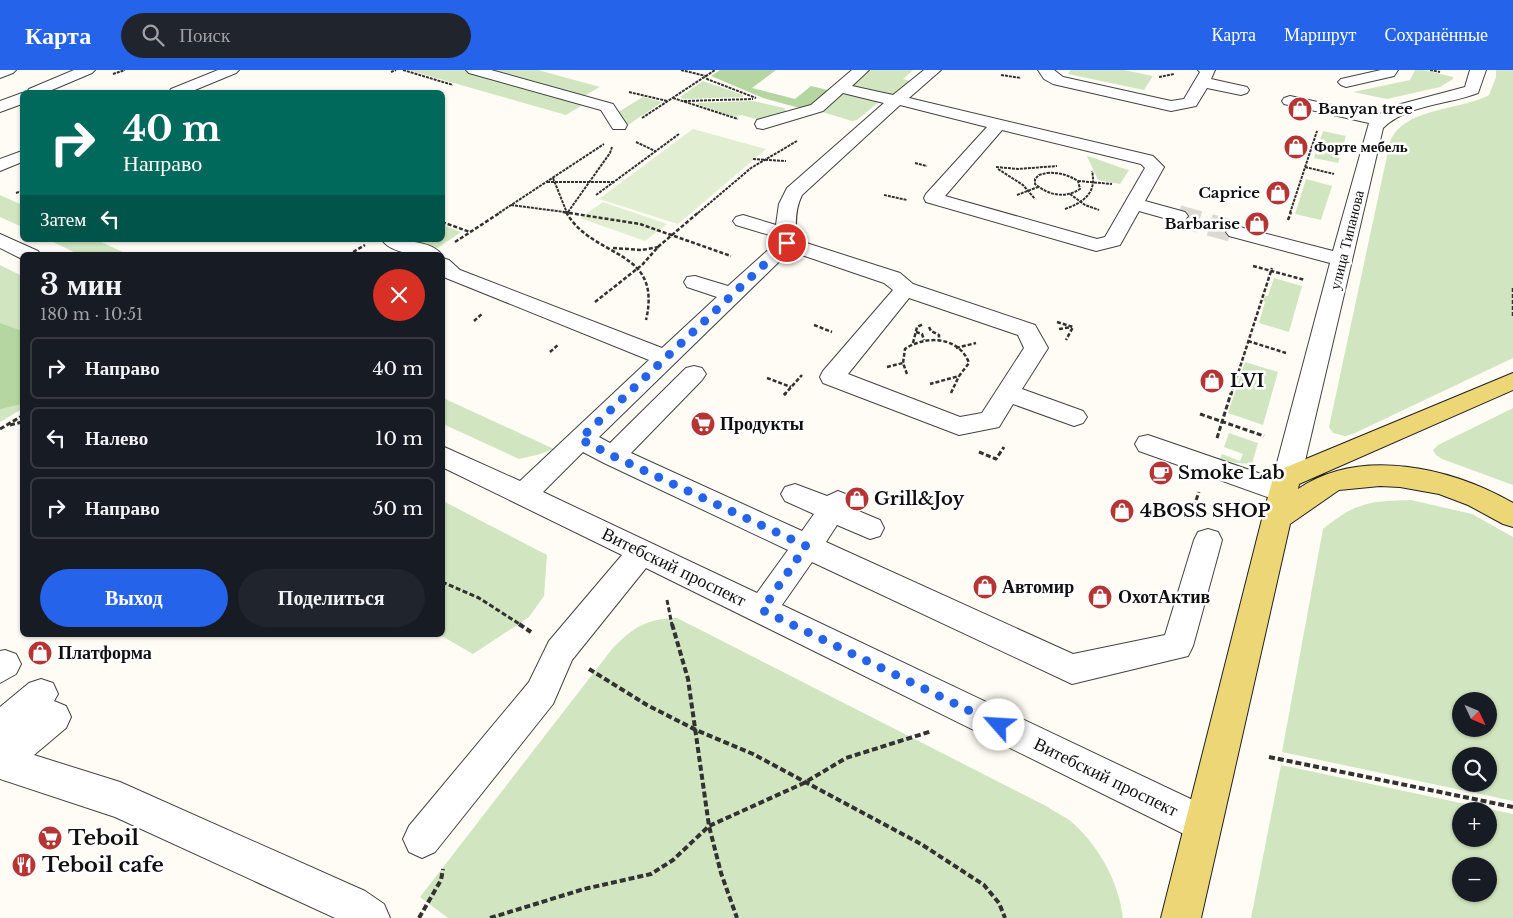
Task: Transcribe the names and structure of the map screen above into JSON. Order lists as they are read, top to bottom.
{
  "streets": {
    "street": ["улица Типанова", "Витебский проспект"]
  },
  "places": {
    "shop": [
      "Banyan tree",
      "Форте мебель",
      "Caprice",
      "Barbarise",
      "LVI",
      "Grill&Joy",
      "4BOSS SHOP",
      "Автомир",
      "ОхотАктив",
      "Платформа"
    ],
    "supermarket": ["Продукты", "Teboil"],
    "cafe": ["Smoke Lab"],
    "restaurant": ["Teboil cafe"]
  },
  "north": "bottom right",
  "page": {
    "header": "Карта",
    "search": "Поиск",
    "nav": ["Карта", "Маршрут", "Сохранённые"],
    "turn": ["40 m", "Направо"],
    "then": "Затем",
    "heading": ["3 мин", "180 m · 10:51"],
    "list": [
      {
        "name": "Направо",
        "value": "40 m"
      },
      {
        "name": "Налево",
        "value": "10 m"
      },
      {
        "name": "Направо",
        "value": "50 m"
      }
    ],
    "buttons": ["Выход", "Поделиться"],
    "map_buttons": ["+", "−"]
  }
}
